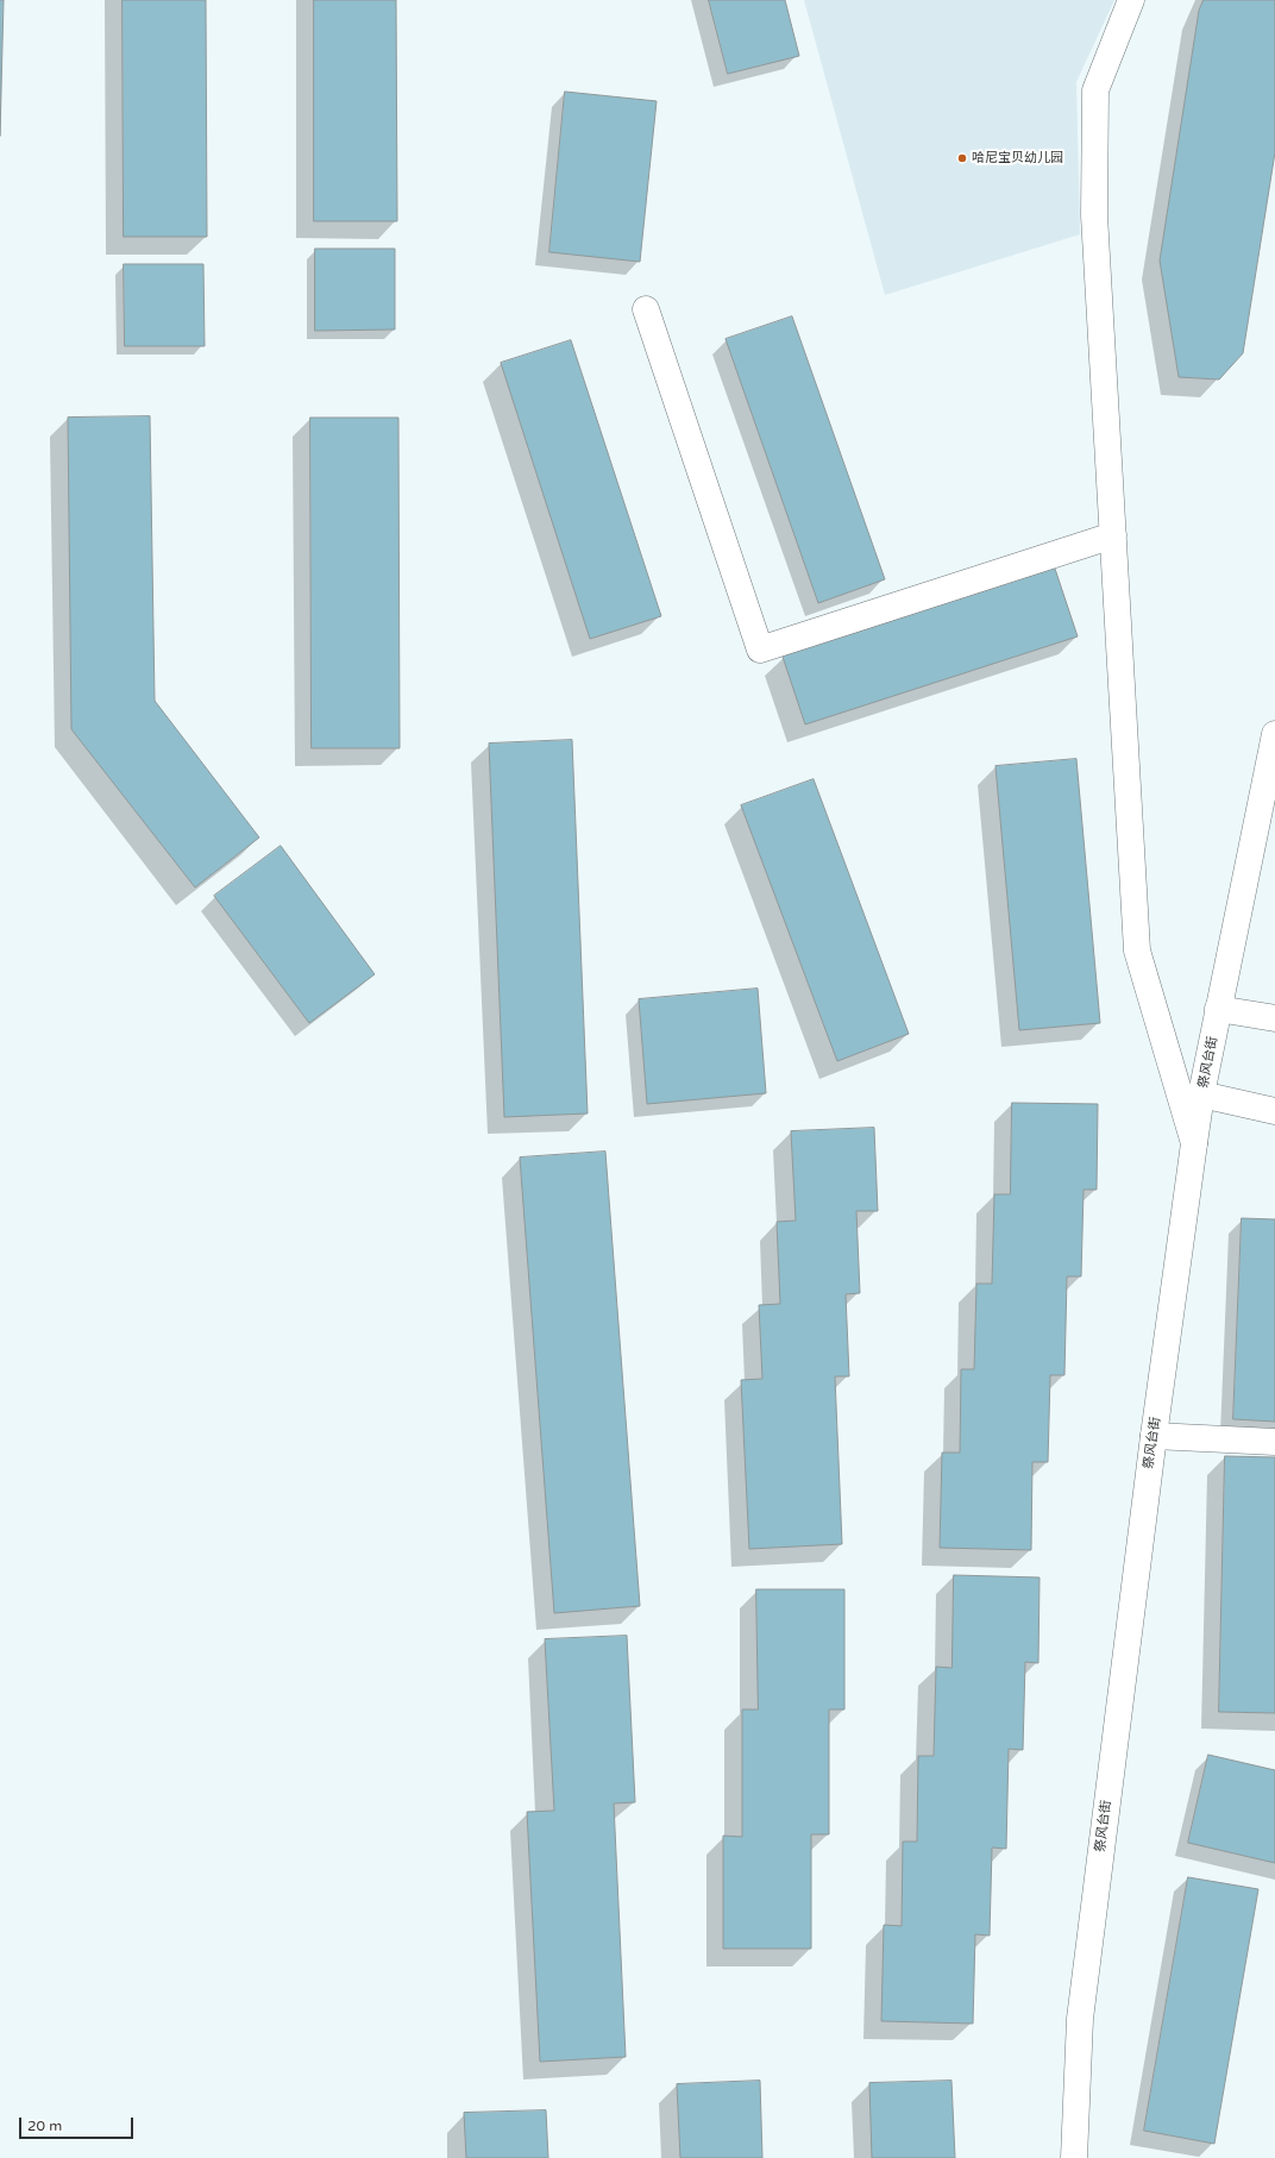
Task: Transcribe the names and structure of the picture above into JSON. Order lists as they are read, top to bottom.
{
  "streets": {
    "main road": ["祭风台街"]
  },
  "places": ["哈尼宝贝幼儿园"],
  "scale_bar": "20 m"
}
